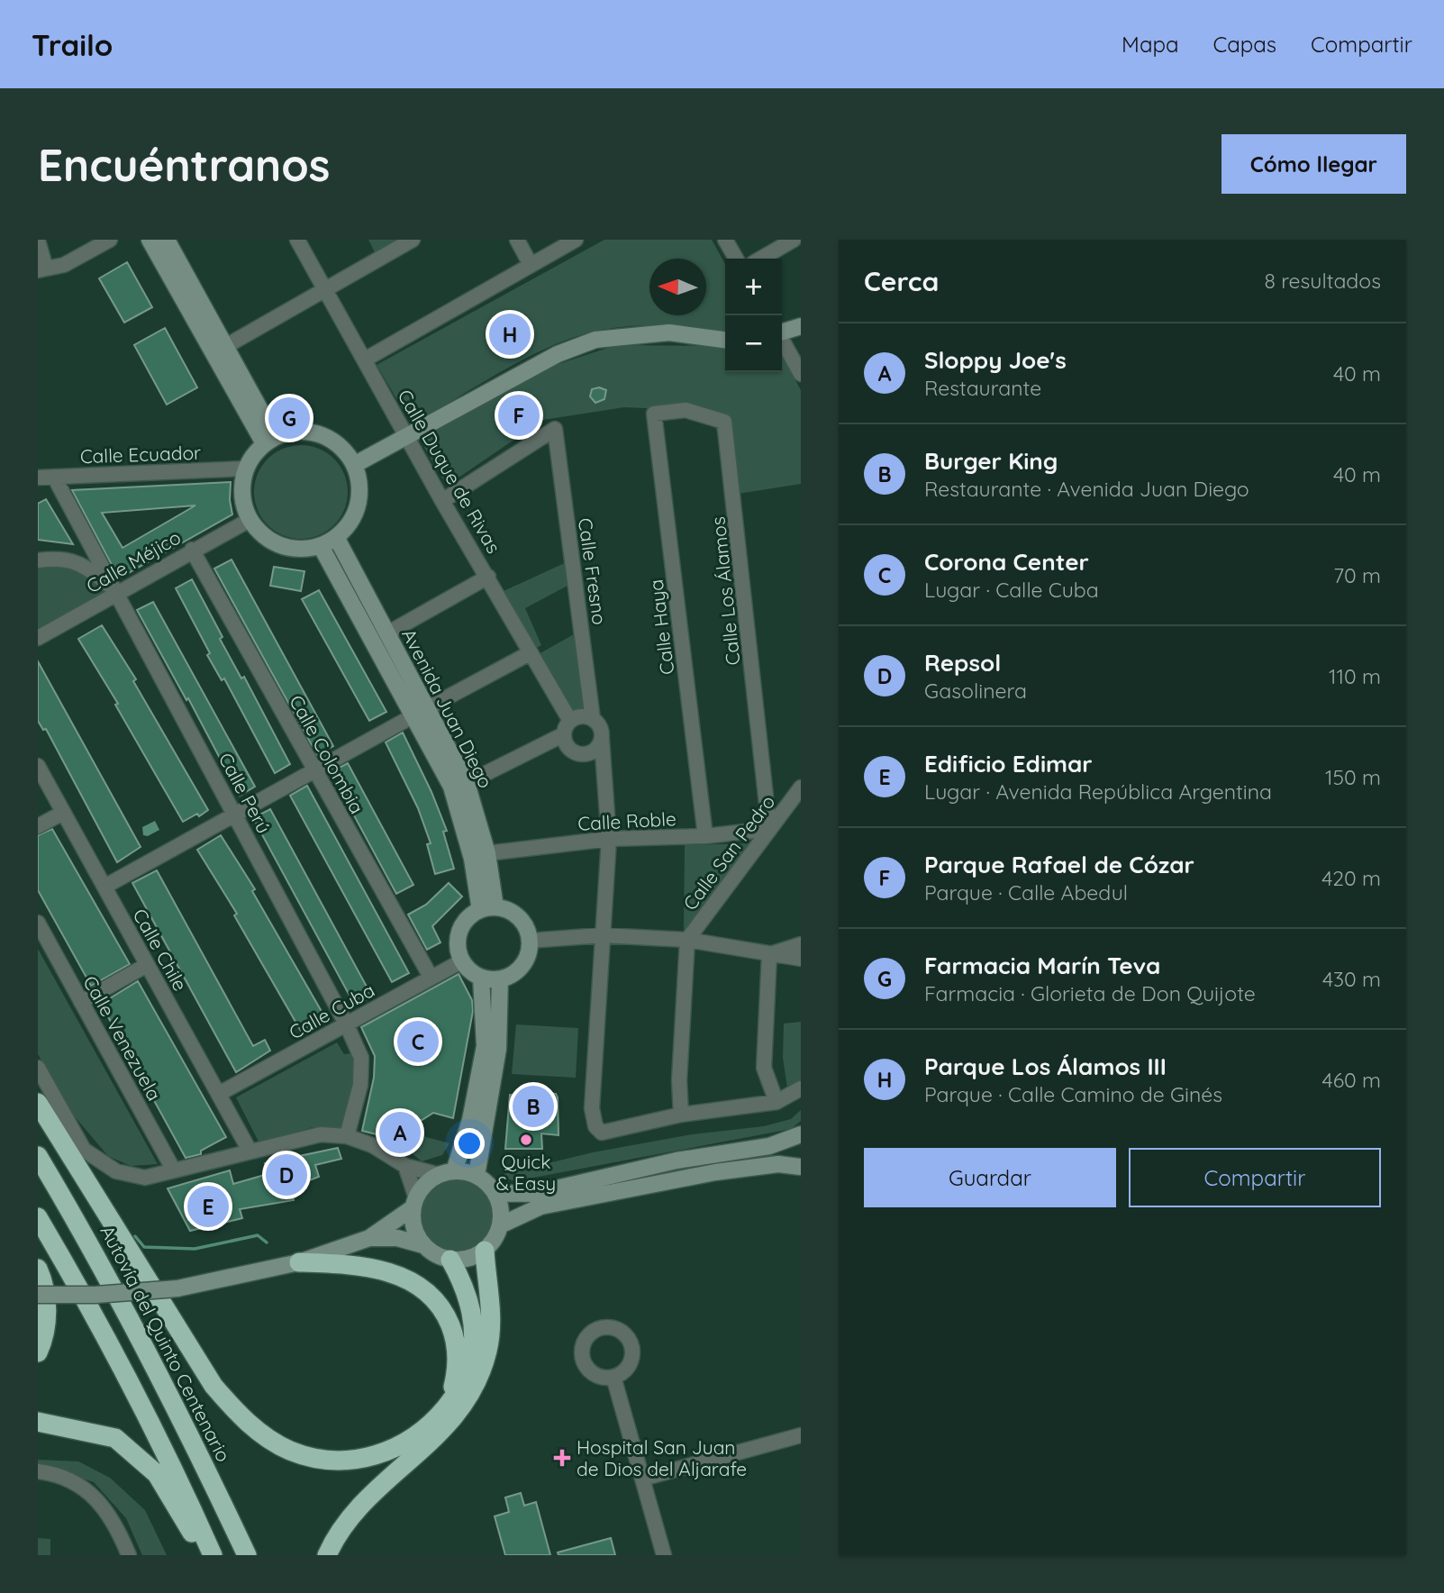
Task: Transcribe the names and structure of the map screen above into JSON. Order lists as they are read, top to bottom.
{
  "streets": {
    "highway": ["Autovía del Quinto Centenario"],
    "street": [
      "Calle Ecuador",
      "Calle Duque de Rivas",
      "Calle Méjico",
      "Calle Fresno",
      "Calle Los Álamos",
      "Calle Haya",
      "Avenida Juan Diego",
      "Calle Colombia",
      "Calle Perú",
      "Calle Roble",
      "Calle San Pedro",
      "Calle Chile",
      "Calle Cuba",
      "Calle Venezuela"
    ]
  },
  "crossings": [
    ["Calle Ecuador", "Calle Méjico"],
    ["Calle Ecuador", "Avenida Juan Diego"],
    ["Calle Ecuador", "Calle Perú"],
    ["Calle Duque de Rivas", "Calle Fresno"],
    ["Calle Méjico", "Avenida Juan Diego"],
    ["Calle Méjico", "Calle Colombia"],
    ["Calle Méjico", "Calle Perú"],
    ["Calle Los Álamos", "Calle Haya"],
    ["Calle Los Álamos", "Calle Roble"],
    ["Calle Los Álamos", "Calle San Pedro"],
    ["Calle Haya", "Calle Roble"],
    ["Avenida Juan Diego", "Calle Roble"],
    ["Avenida Juan Diego", "Calle Cuba"],
    ["Calle Colombia", "Calle Cuba"],
    ["Calle Perú", "Calle Cuba"],
    ["Calle Roble", "Calle San Pedro"],
    ["Calle Chile", "Calle Cuba"]
  ],
  "places": {
    "other": ["Quick & Easy"],
    "health": ["Hospital San Juan de Dios del Aljarafe"]
  },
  "north": "left",
  "page": {
    "header": "Trailo",
    "nav": ["Mapa", "Capas", "Compartir"],
    "buttons": [
      "Cómo llegar",
      ["Guardar", "Compartir"]
    ],
    "title": "Encuéntranos",
    "heading": ["Cerca", "8 resultados"],
    "map_buttons": ["+", "−"],
    "pins": [
      "H",
      "F",
      "G",
      "C",
      "B",
      "A",
      "D",
      "E"
    ],
    "list": [
      {
        "mark": "A",
        "name": "Sloppy Joe's",
        "note": "Restaurante",
        "value": "40 m"
      },
      {
        "mark": "B",
        "name": "Burger King",
        "note": "Restaurante · Avenida Juan Diego",
        "value": "40 m"
      },
      {
        "mark": "C",
        "name": "Corona Center",
        "note": "Lugar · Calle Cuba",
        "value": "70 m"
      },
      {
        "mark": "D",
        "name": "Repsol",
        "note": "Gasolinera",
        "value": "110 m"
      },
      {
        "mark": "E",
        "name": "Edificio Edimar",
        "note": "Lugar · Avenida República Argentina",
        "value": "150 m"
      },
      {
        "mark": "F",
        "name": "Parque Rafael de Cózar",
        "note": "Parque · Calle Abedul",
        "value": "420 m"
      },
      {
        "mark": "G",
        "name": "Farmacia Marín Teva",
        "note": "Farmacia · Glorieta de Don Quijote",
        "value": "430 m"
      },
      {
        "mark": "H",
        "name": "Parque Los Álamos III",
        "note": "Parque · Calle Camino de Ginés",
        "value": "460 m"
      }
    ]
  }
}
